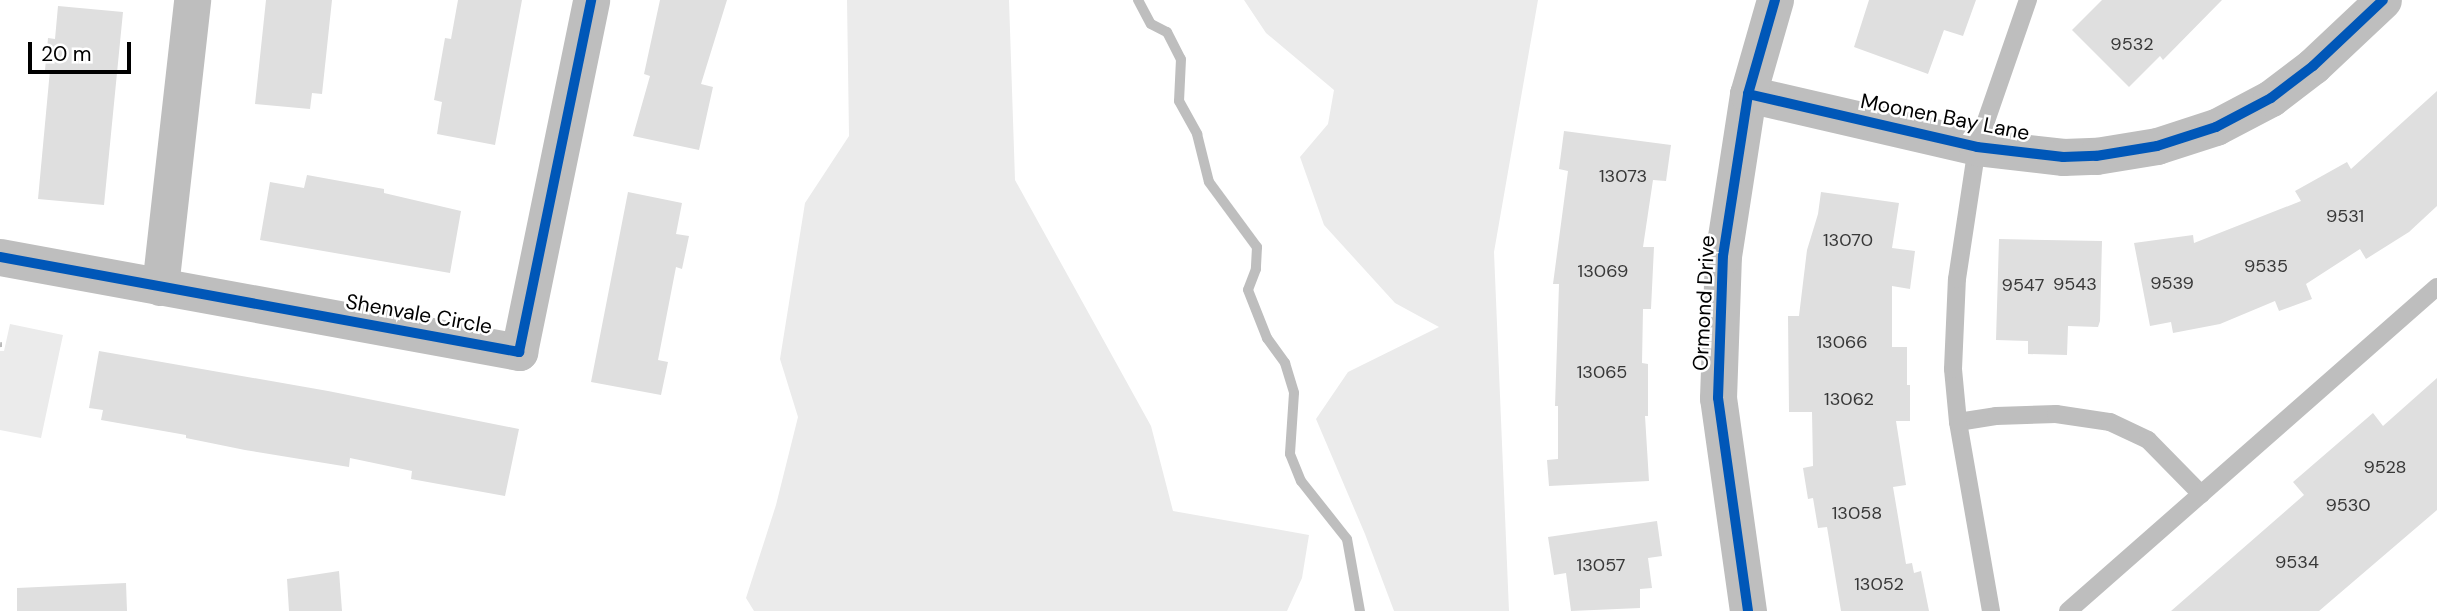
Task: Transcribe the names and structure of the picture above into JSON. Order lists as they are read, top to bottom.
{
  "streets": {
    "street": ["Moonen Bay Lane", "Ormond Drive", "Shenvale Circle"]
  },
  "crossings": [
    ["Moonen Bay Lane", "Ormond Drive"]
  ],
  "house_numbers": [
    "9532",
    "13073",
    "9531",
    "13070",
    "9535",
    "13069",
    "9539",
    "9543",
    "9547",
    "13066",
    "13065",
    "13062",
    "9528",
    "9530",
    "13058",
    "9534",
    "13057",
    "13052"
  ],
  "scale_bar": "20 m"
}
